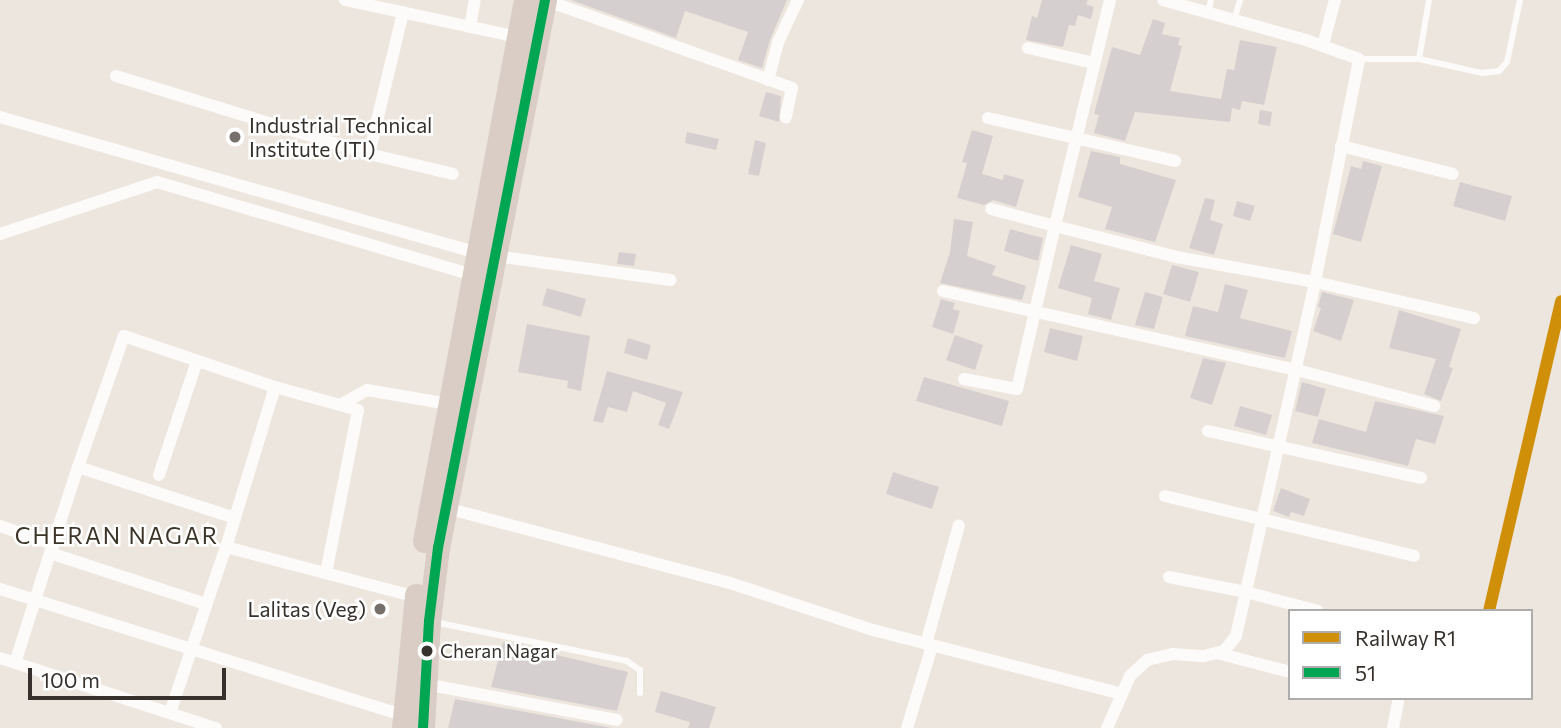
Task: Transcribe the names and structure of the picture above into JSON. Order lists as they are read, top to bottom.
{
  "districts": ["CHERAN NAGAR"],
  "places": ["Industrial Technical Institute (ITI)", "Lalitas (Veg)", "Cheran Nagar"],
  "lines": ["transit line 51", "rail line R1"],
  "legend": ["Railway R1", "51"],
  "scale_bar": "100 m"
}
